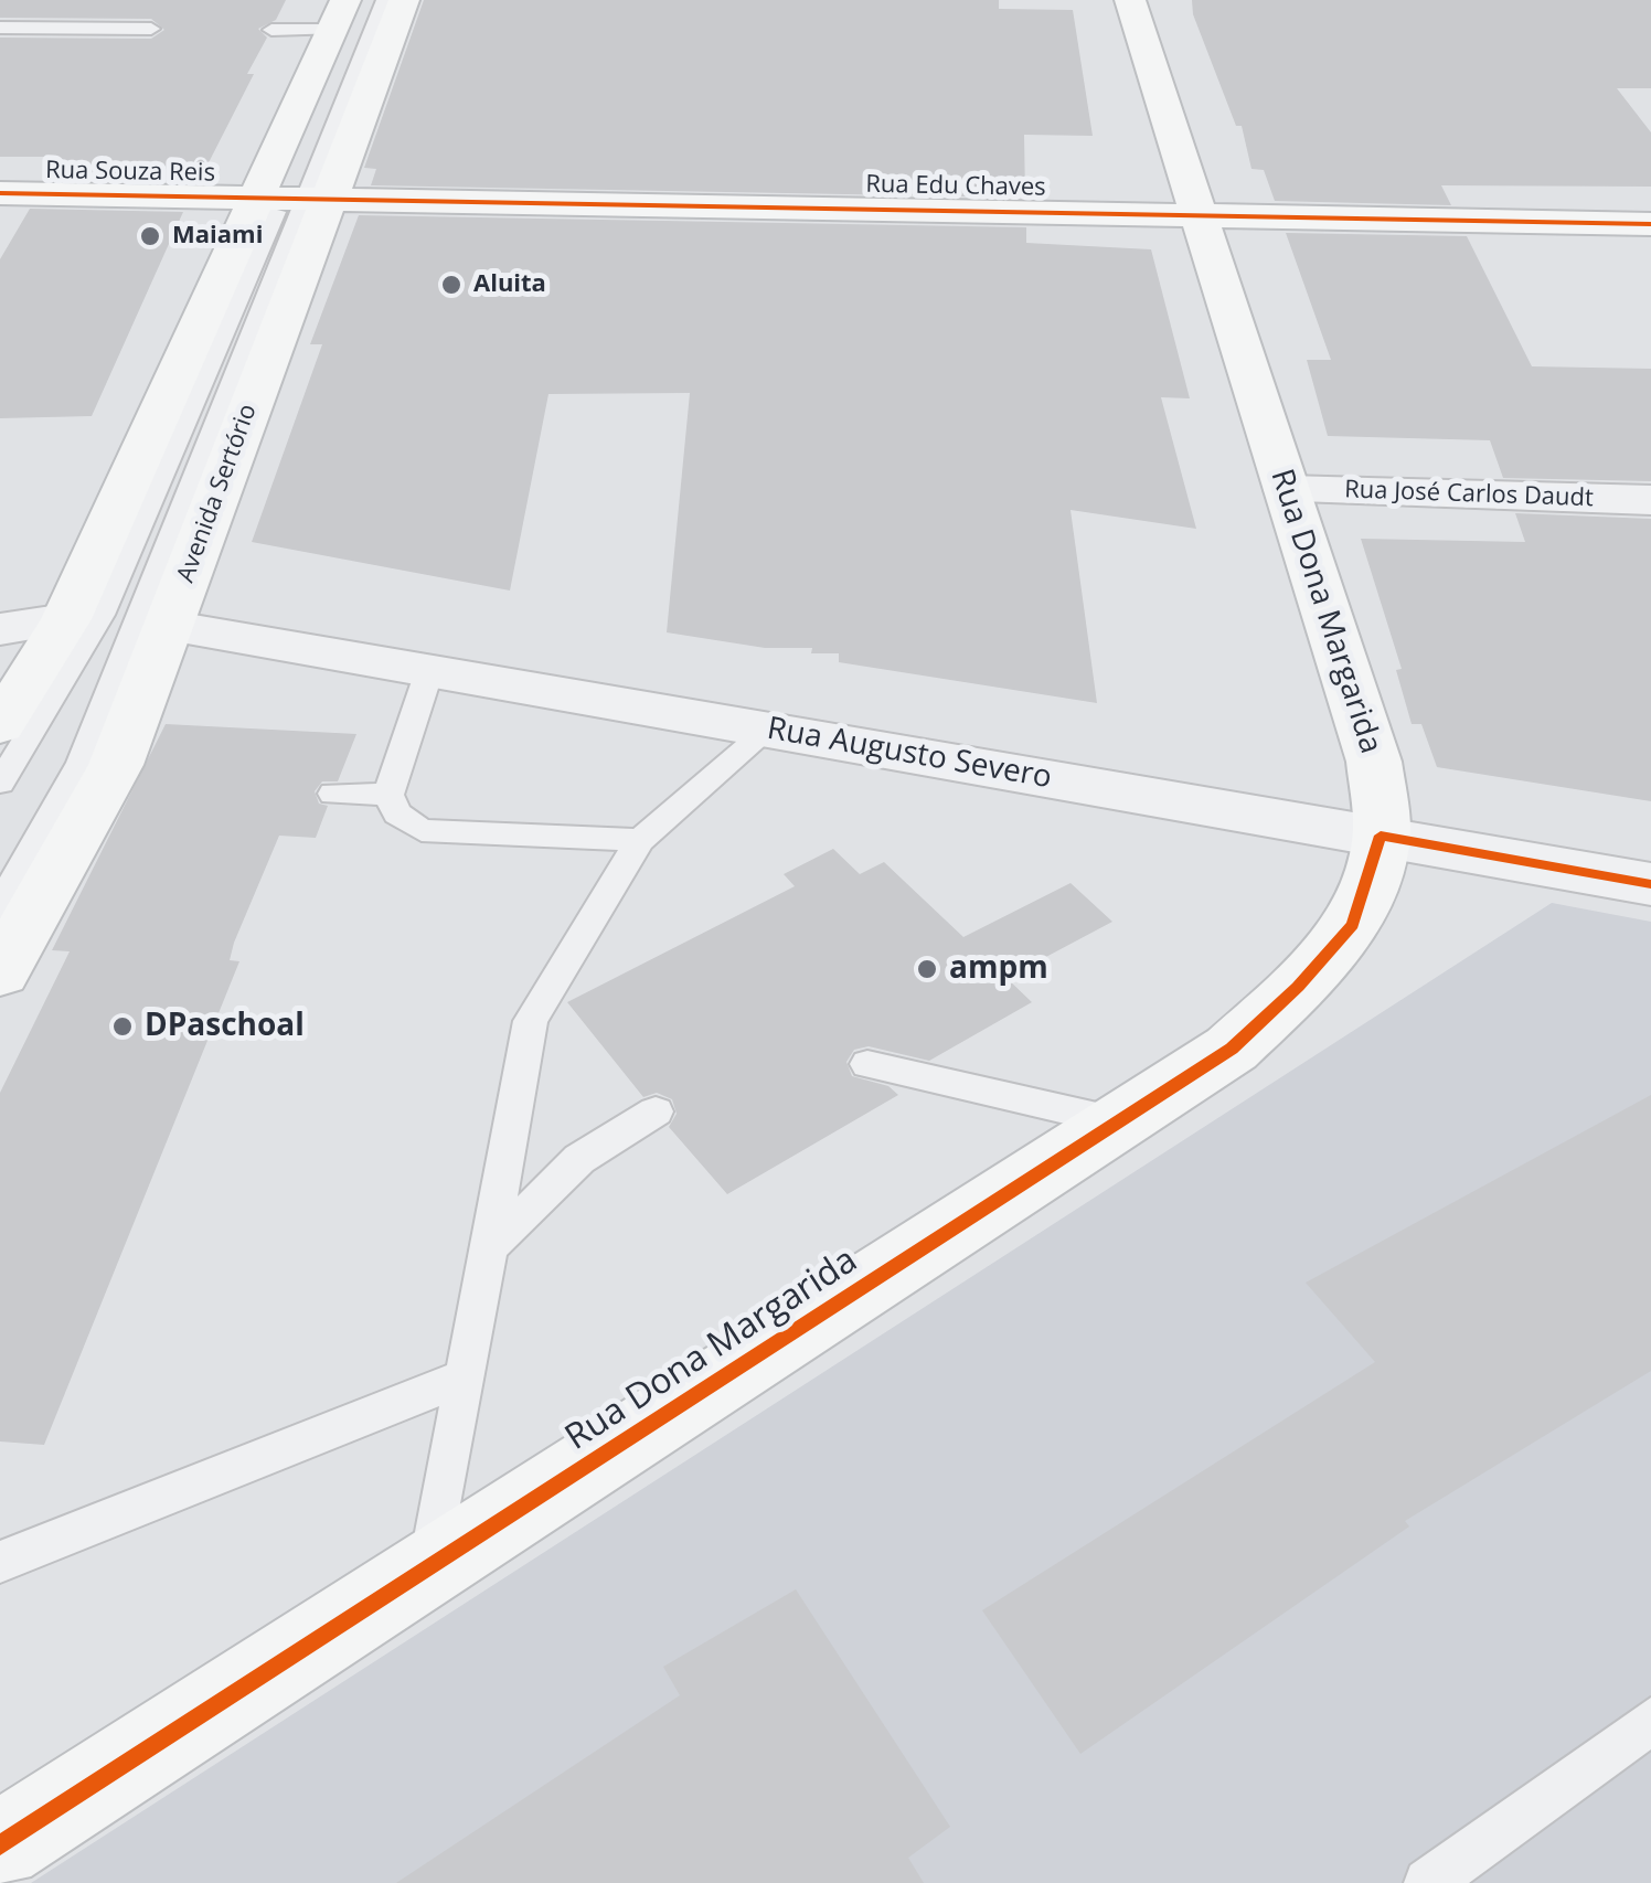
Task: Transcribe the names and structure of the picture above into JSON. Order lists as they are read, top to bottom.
{
  "streets": {
    "main road": [
      "Rua Souza Reis",
      "Rua Edu Chaves",
      "Avenida Sertório",
      "Rua Dona Margarida"
    ],
    "street": ["Rua José Carlos Daudt", "Rua Augusto Severo"]
  },
  "crossings": [
    ["Rua Souza Reis", "Rua Edu Chaves"],
    ["Rua Souza Reis", "Avenida Sertório"],
    ["Rua Edu Chaves", "Avenida Sertório"],
    ["Rua Edu Chaves", "Rua Dona Margarida"],
    ["Avenida Sertório", "Rua Augusto Severo"],
    ["Rua José Carlos Daudt", "Rua Dona Margarida"],
    ["Rua Dona Margarida", "Rua Augusto Severo"]
  ],
  "places": [
    "Maiami",
    "Aluita",
    "ampm",
    "DPaschoal"
  ]
}
